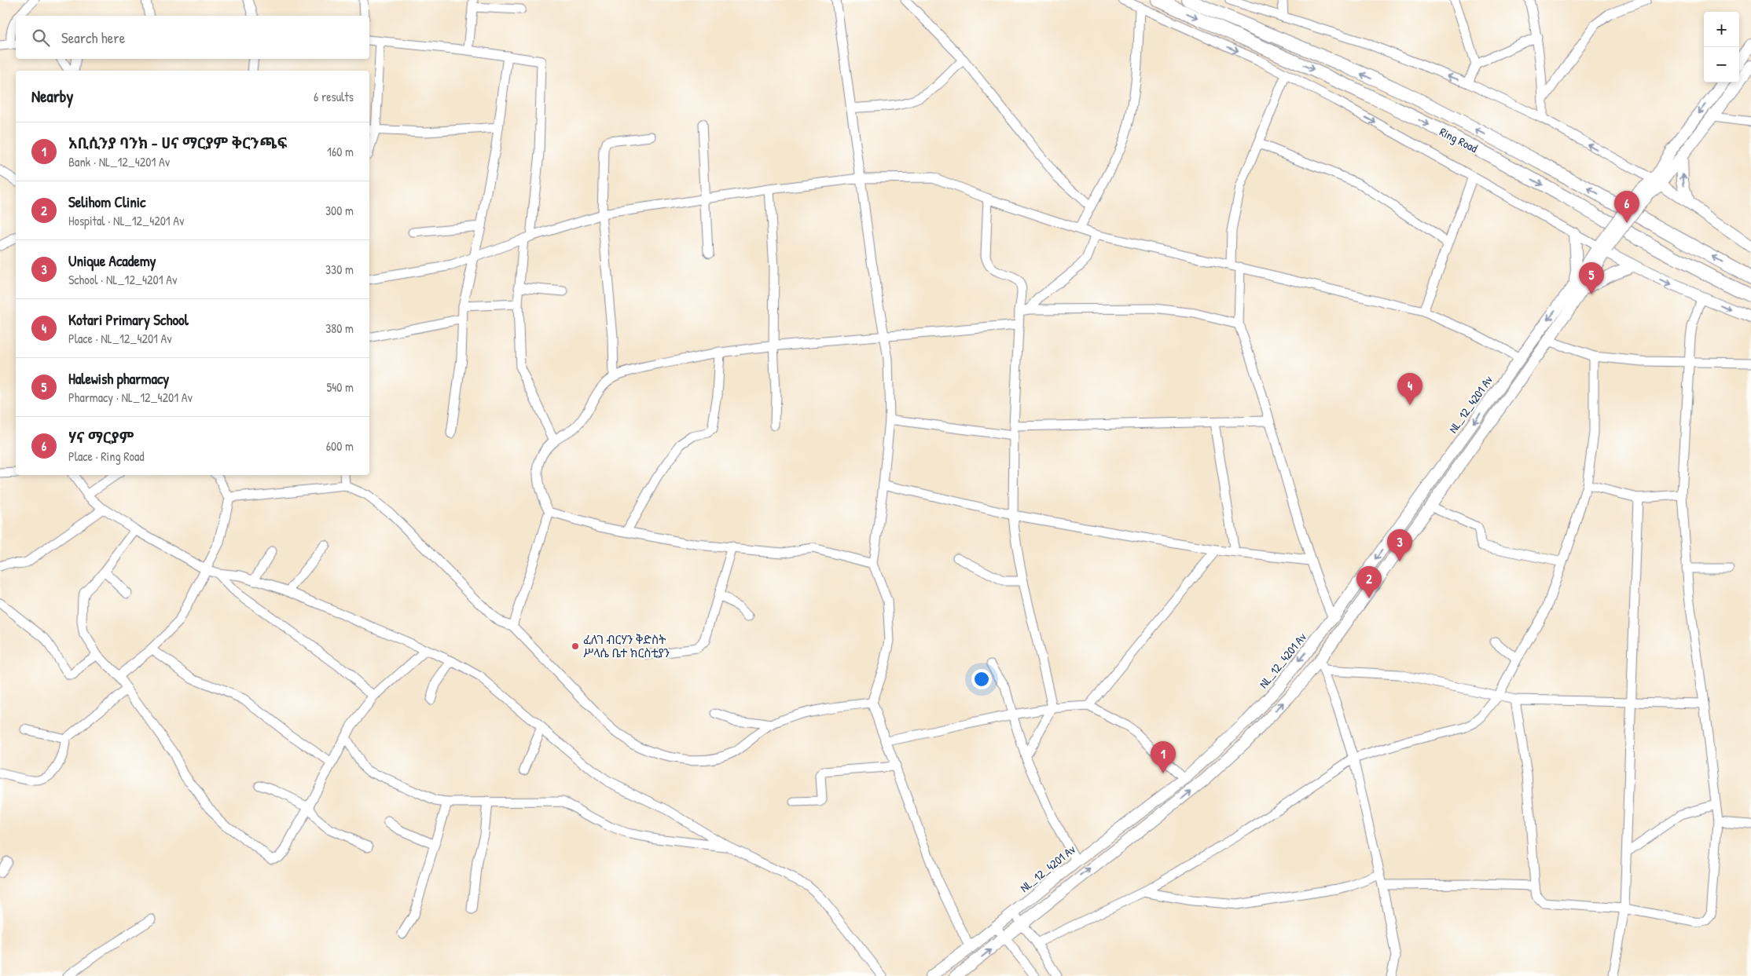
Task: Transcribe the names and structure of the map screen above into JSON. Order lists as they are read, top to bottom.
{
  "streets": {
    "highway": ["Ring Road"],
    "main road": ["NL_12_4201 Av"]
  },
  "places": ["ፈለገ ብርሃን ቅድስት ሥላሴ ቤተ ክርስቲያን"],
  "page": {
    "map_buttons": ["+", "−"],
    "search": "Search here",
    "heading": ["Nearby", "6 results"],
    "list": [
      {
        "mark": "1",
        "name": "አቢሲንያ ባንክ - ሀና ማርያም ቅርንጫፍ",
        "note": "Bank · NL_12_4201 Av",
        "value": "160 m"
      },
      {
        "mark": "2",
        "name": "Selihom Clinic",
        "note": "Hospital · NL_12_4201 Av",
        "value": "300 m"
      },
      {
        "mark": "3",
        "name": "Unique Academy",
        "note": "School · NL_12_4201 Av",
        "value": "330 m"
      },
      {
        "mark": "4",
        "name": "Kotari Primary School",
        "note": "Place · NL_12_4201 Av",
        "value": "380 m"
      },
      {
        "mark": "5",
        "name": "Halewish pharmacy",
        "note": "Pharmacy · NL_12_4201 Av",
        "value": "540 m"
      },
      {
        "mark": "6",
        "name": "ሃና ማርያም",
        "note": "Place · Ring Road",
        "value": "600 m"
      }
    ],
    "pins": [
      "6",
      "5",
      "4",
      "3",
      "2",
      "1"
    ]
  }
}
